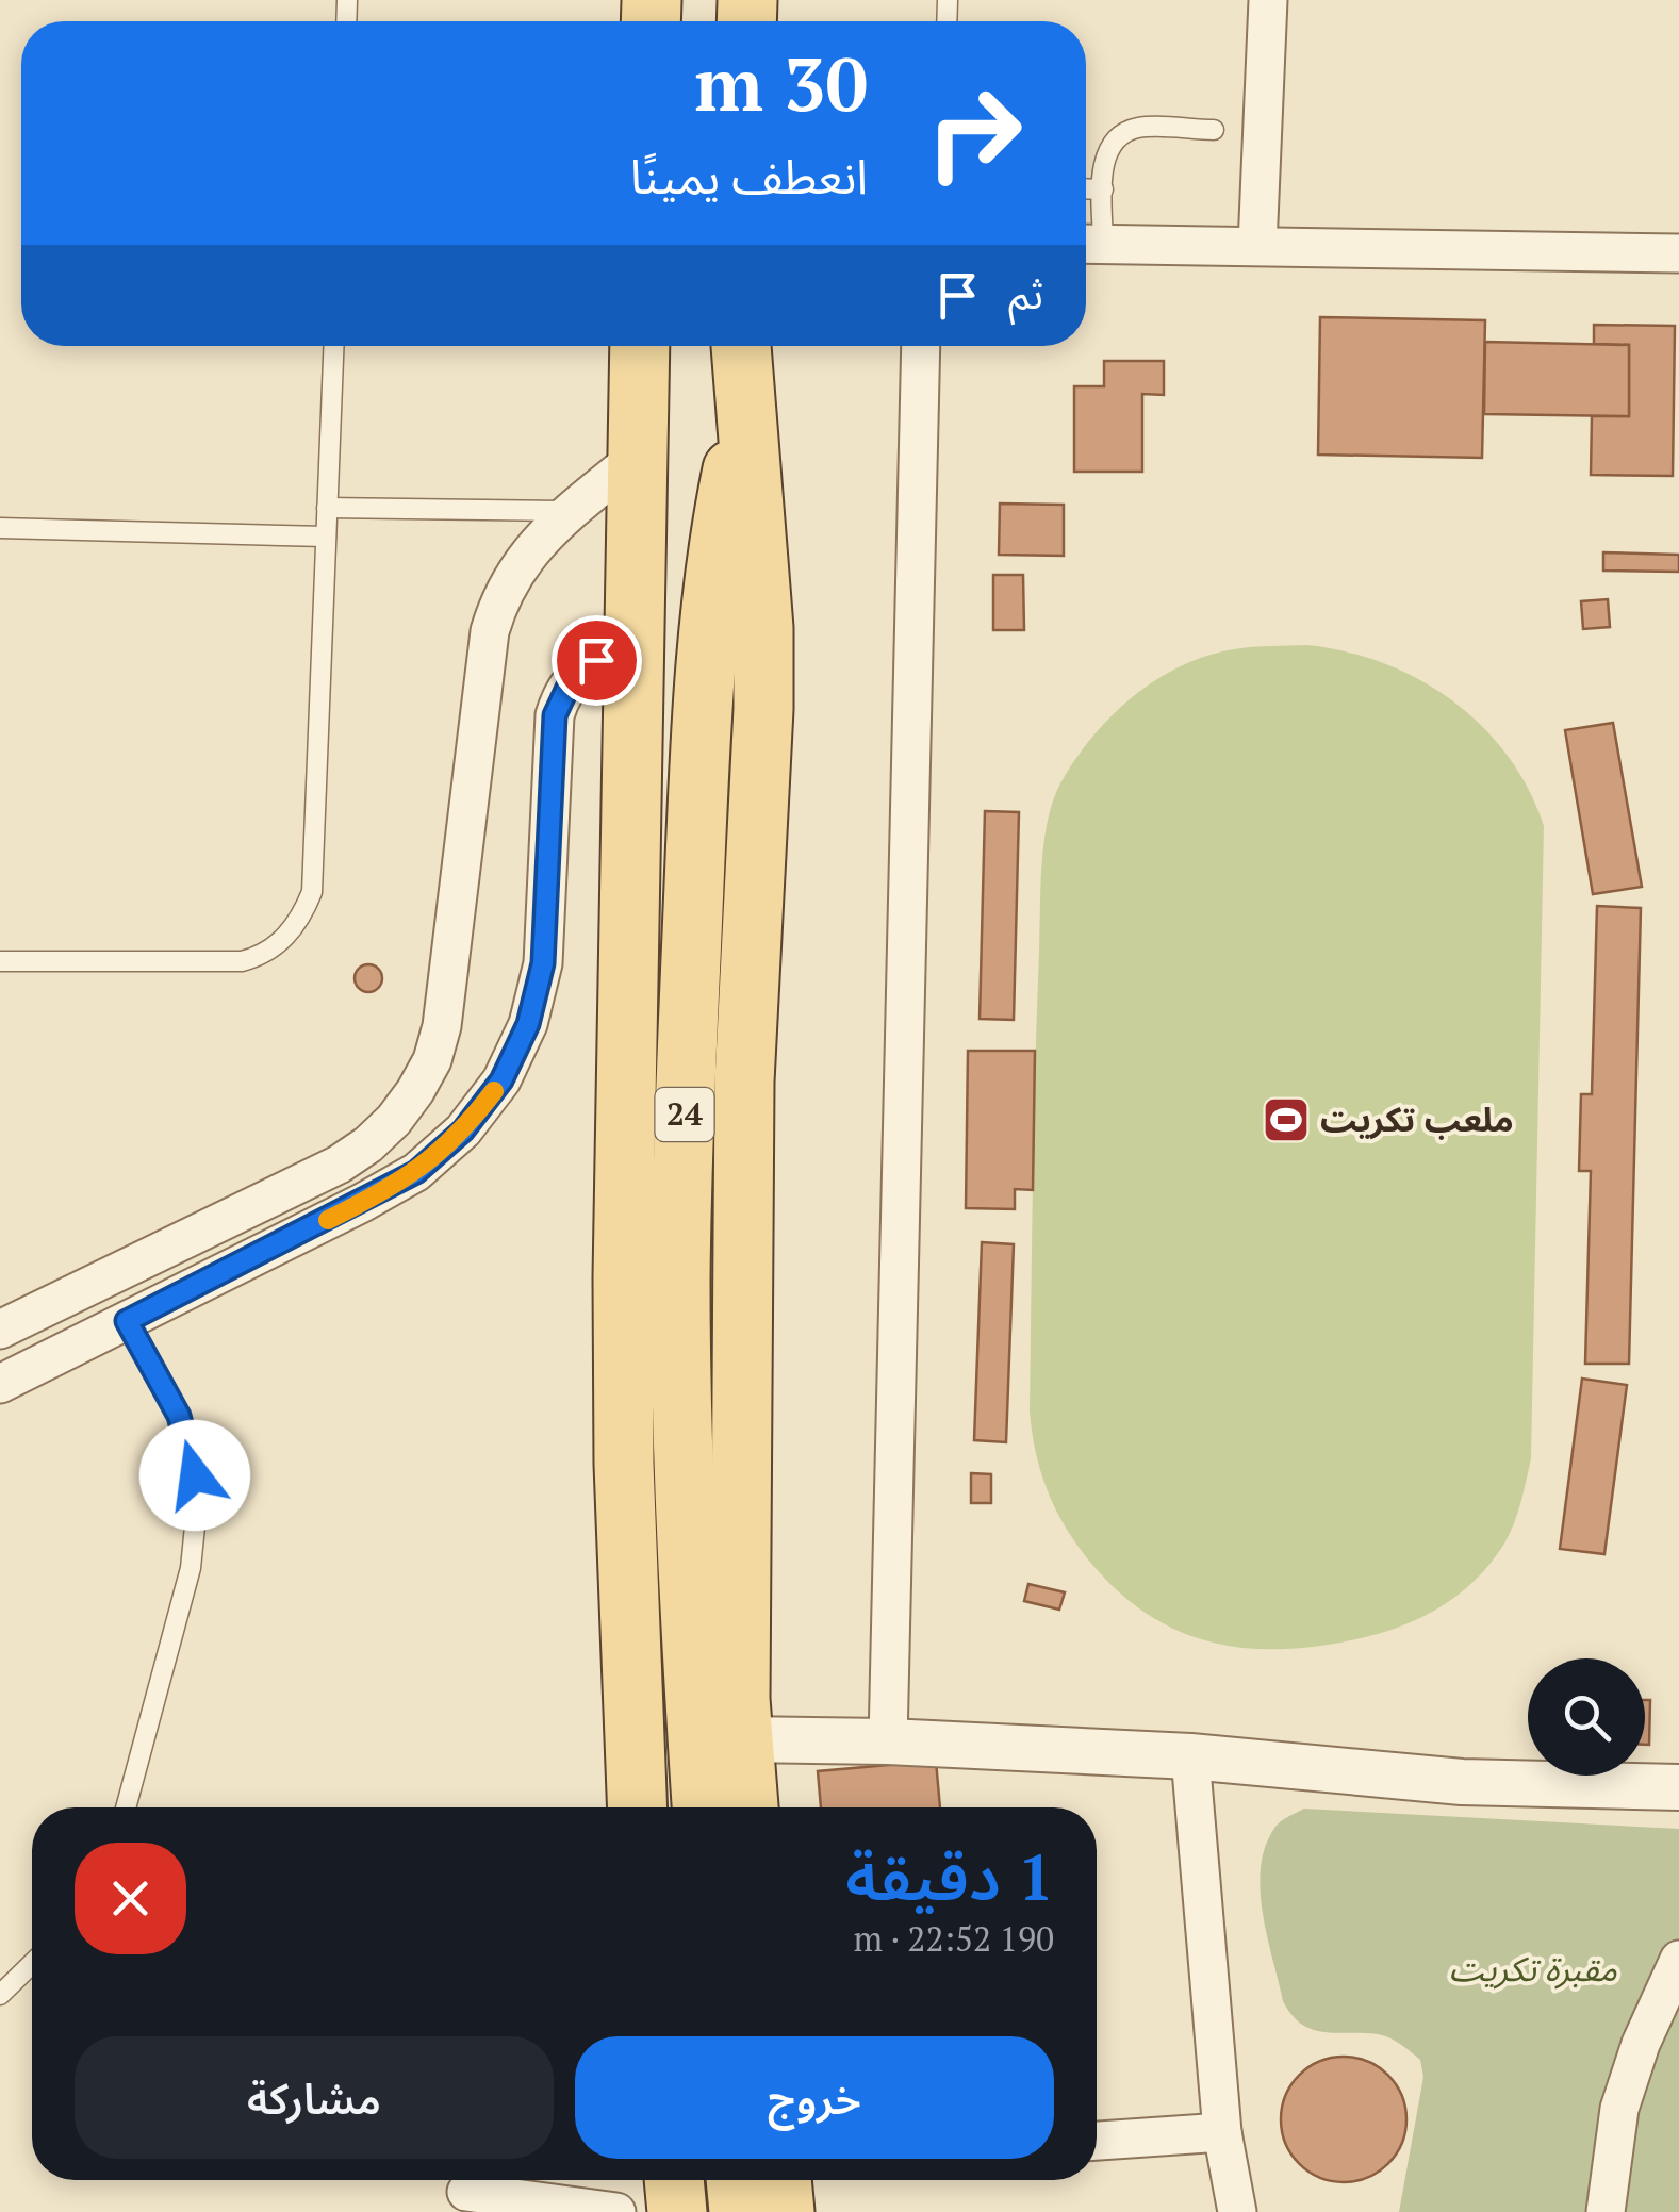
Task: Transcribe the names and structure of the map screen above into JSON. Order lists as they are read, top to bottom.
{
  "streets": {
    "main road": ["24"]
  },
  "parks": ["مقبرة تكريت"],
  "places": {
    "sports": ["ملعب تكريت"]
  },
  "page": {
    "turn": ["30 m", "انعطف يمينًا"],
    "then": "ثم",
    "heading": ["1 دقيقة", "190 m · 22:52"],
    "buttons": ["خروج", "مشاركة"]
  }
}
